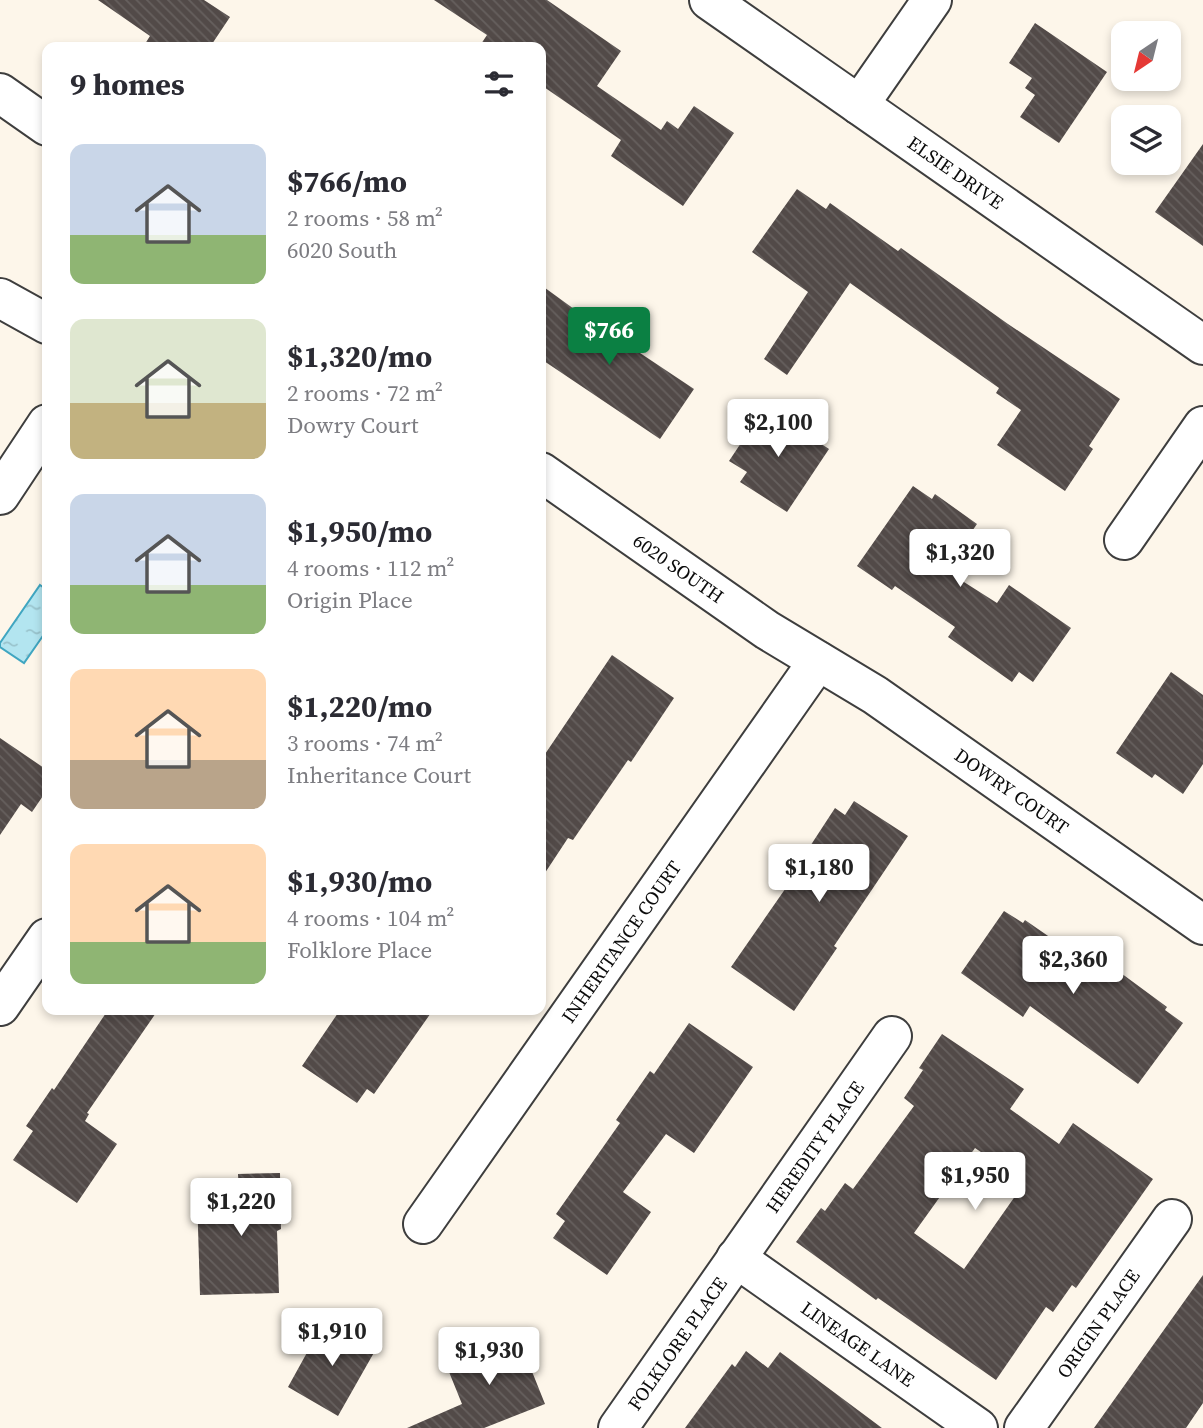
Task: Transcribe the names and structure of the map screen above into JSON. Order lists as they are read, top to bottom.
{
  "streets": {
    "street": [
      "ELSIE DRIVE",
      "6020 SOUTH",
      "DOWRY COURT",
      "INHERITANCE COURT",
      "HEREDITY PLACE",
      "ORIGIN PLACE",
      "FOLKLORE PLACE",
      "LINEAGE LANE"
    ]
  },
  "crossings": [
    ["6020 SOUTH", "DOWRY COURT"],
    ["6020 SOUTH", "INHERITANCE COURT"],
    ["DOWRY COURT", "INHERITANCE COURT"],
    ["HEREDITY PLACE", "FOLKLORE PLACE"],
    ["HEREDITY PLACE", "LINEAGE LANE"],
    ["FOLKLORE PLACE", "LINEAGE LANE"]
  ],
  "north": "bottom left",
  "page": {
    "heading": "9 homes",
    "list": [
      {
        "name": "$766/mo",
        "note": "2 rooms · 58 m² · 6020 South"
      },
      {
        "name": "$1,320/mo",
        "note": "2 rooms · 72 m² · Dowry Court"
      },
      {
        "name": "$1,950/mo",
        "note": "4 rooms · 112 m² · Origin Place"
      },
      {
        "name": "$1,220/mo",
        "note": "3 rooms · 74 m² · Inheritance Court"
      },
      {
        "name": "$1,930/mo",
        "note": "4 rooms · 104 m² · Folklore Place"
      }
    ],
    "price": [
      "$766",
      "$2,100",
      "$1,320",
      "$1,180",
      "$2,360",
      "$1,950",
      "$1,220",
      "$1,910",
      "$1,930"
    ]
  }
}
